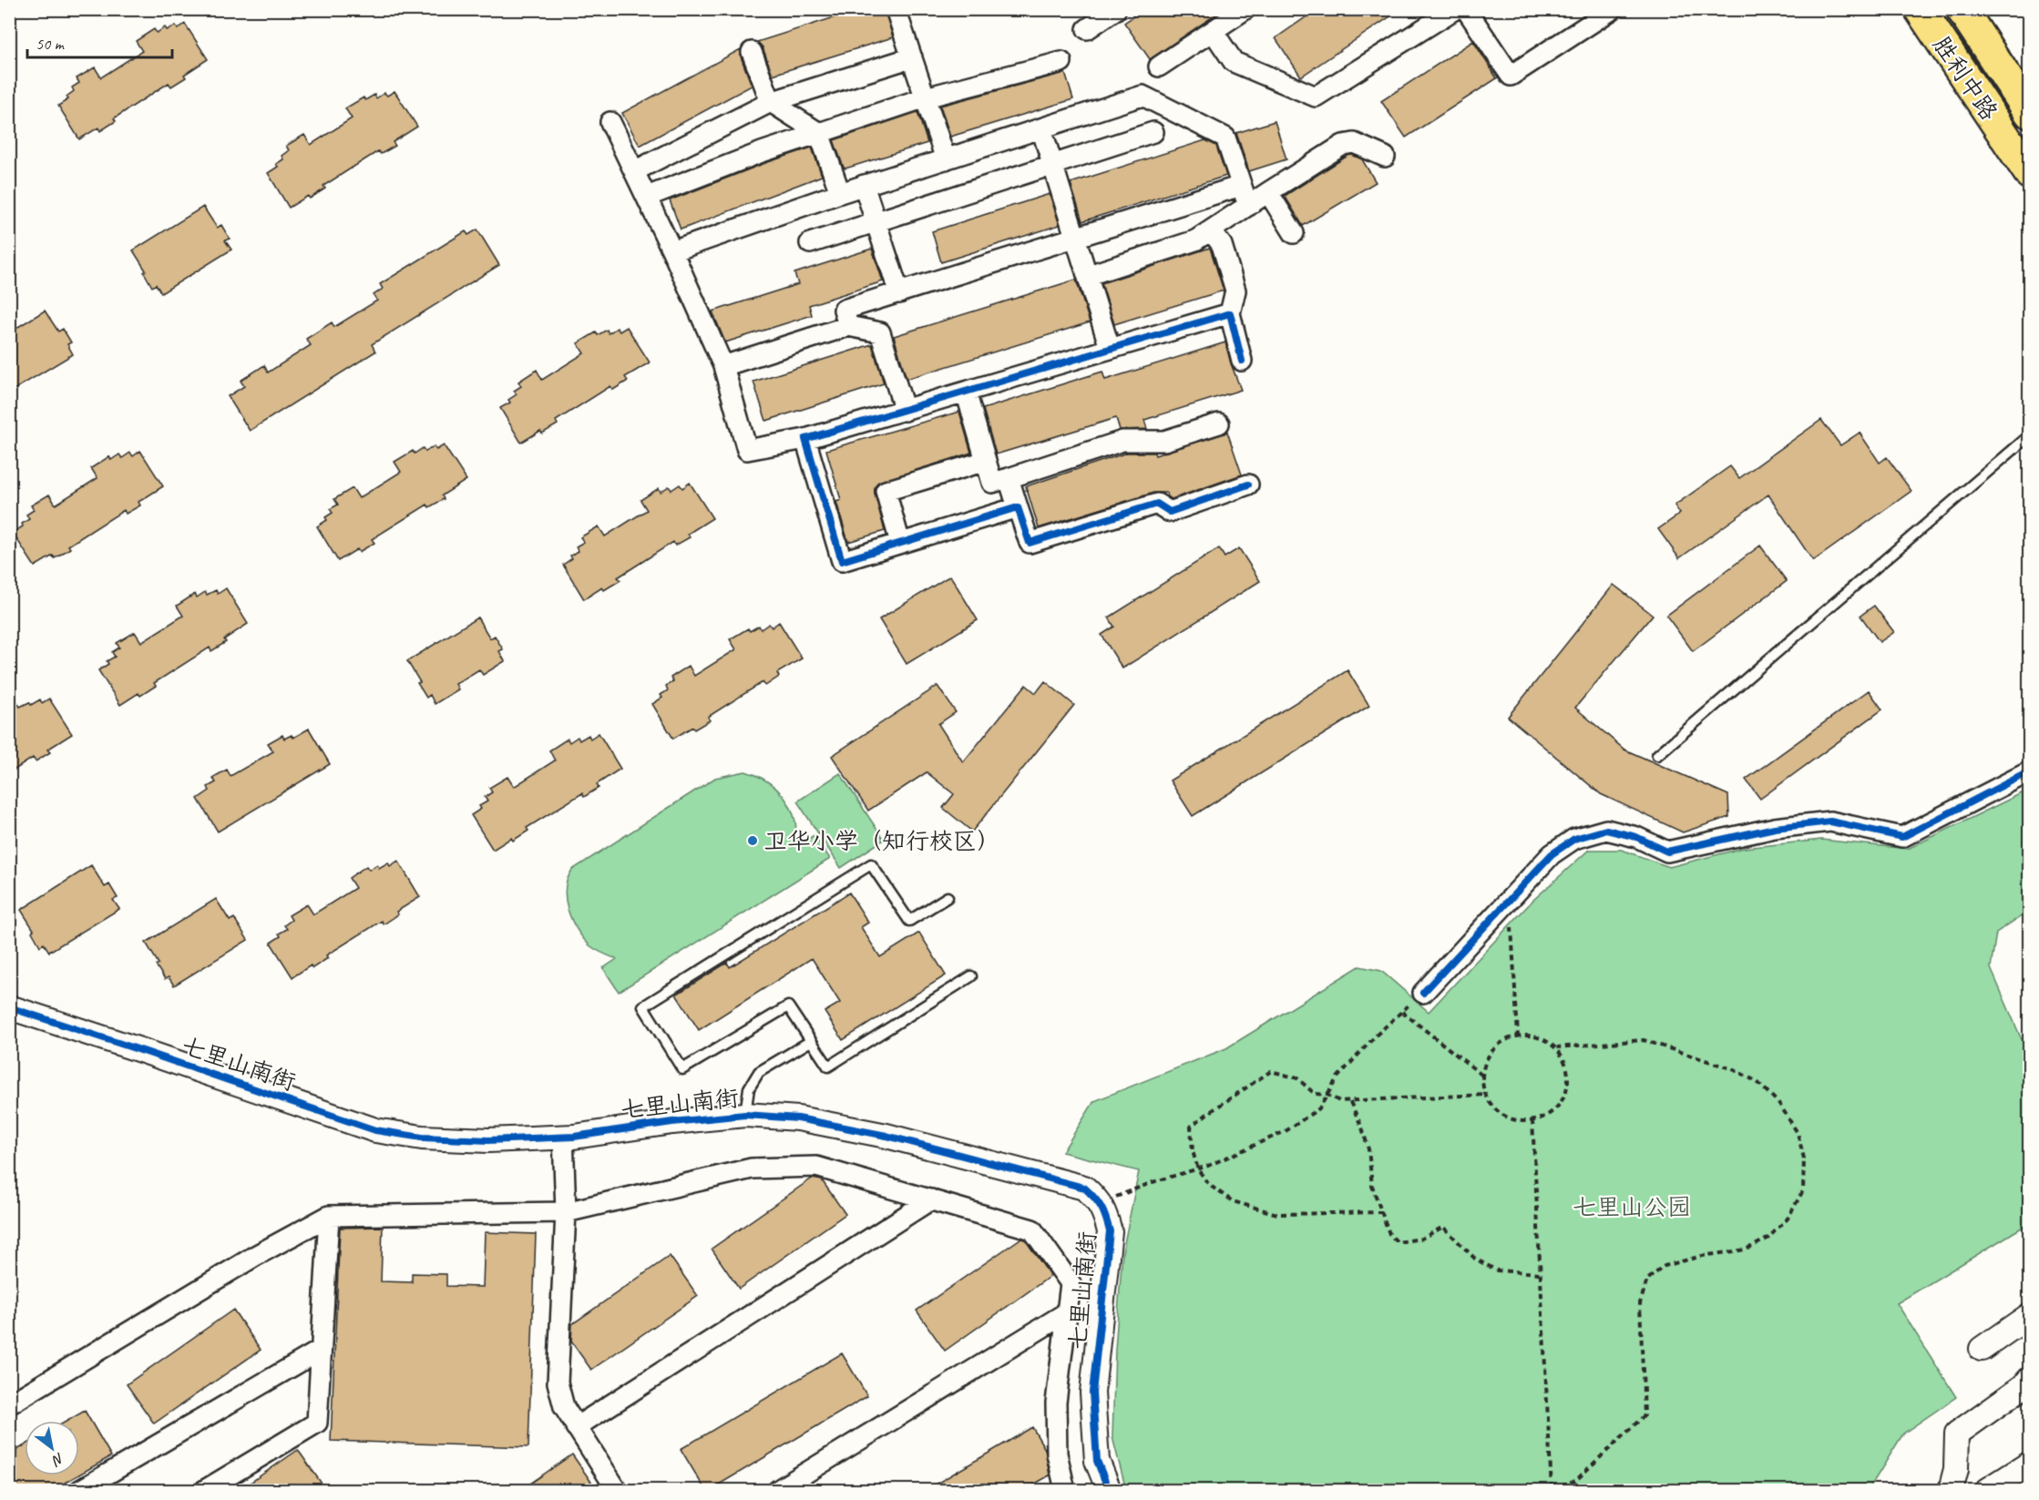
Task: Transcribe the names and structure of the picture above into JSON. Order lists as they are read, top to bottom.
{
  "streets": {
    "highway": ["胜利中路"],
    "street": ["七里山南街"]
  },
  "parks": ["七里山公园"],
  "places": ["卫华小学（知行校区）"],
  "scale_bar": "50 m",
  "north": "bottom right"
}
